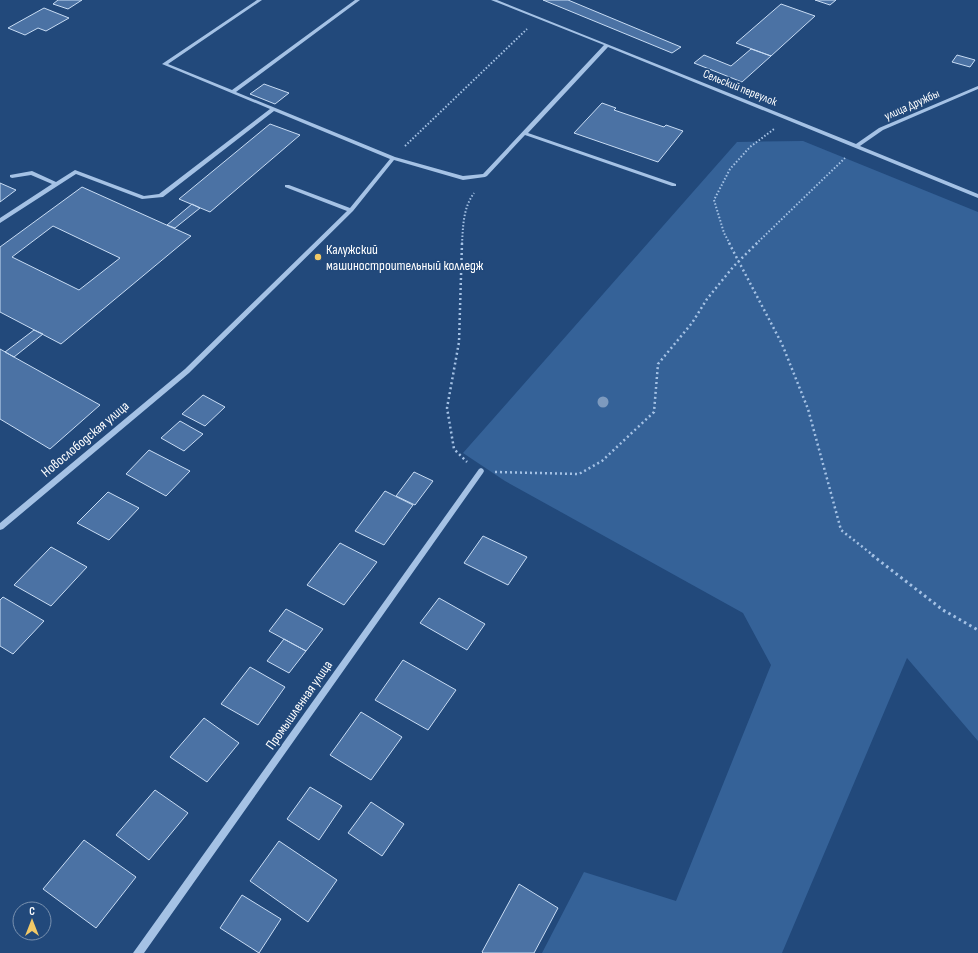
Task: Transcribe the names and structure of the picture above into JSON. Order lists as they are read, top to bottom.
{
  "streets": {
    "street": [
      "Сельский переулок",
      "улица Дружбы",
      "Новослободская улица",
      "Промышленная улица"
    ]
  },
  "crossings": [
    ["Сельский переулок", "улица Дружбы"]
  ],
  "places": ["Калужский машиностроительный колледж"],
  "north": "top"
}
